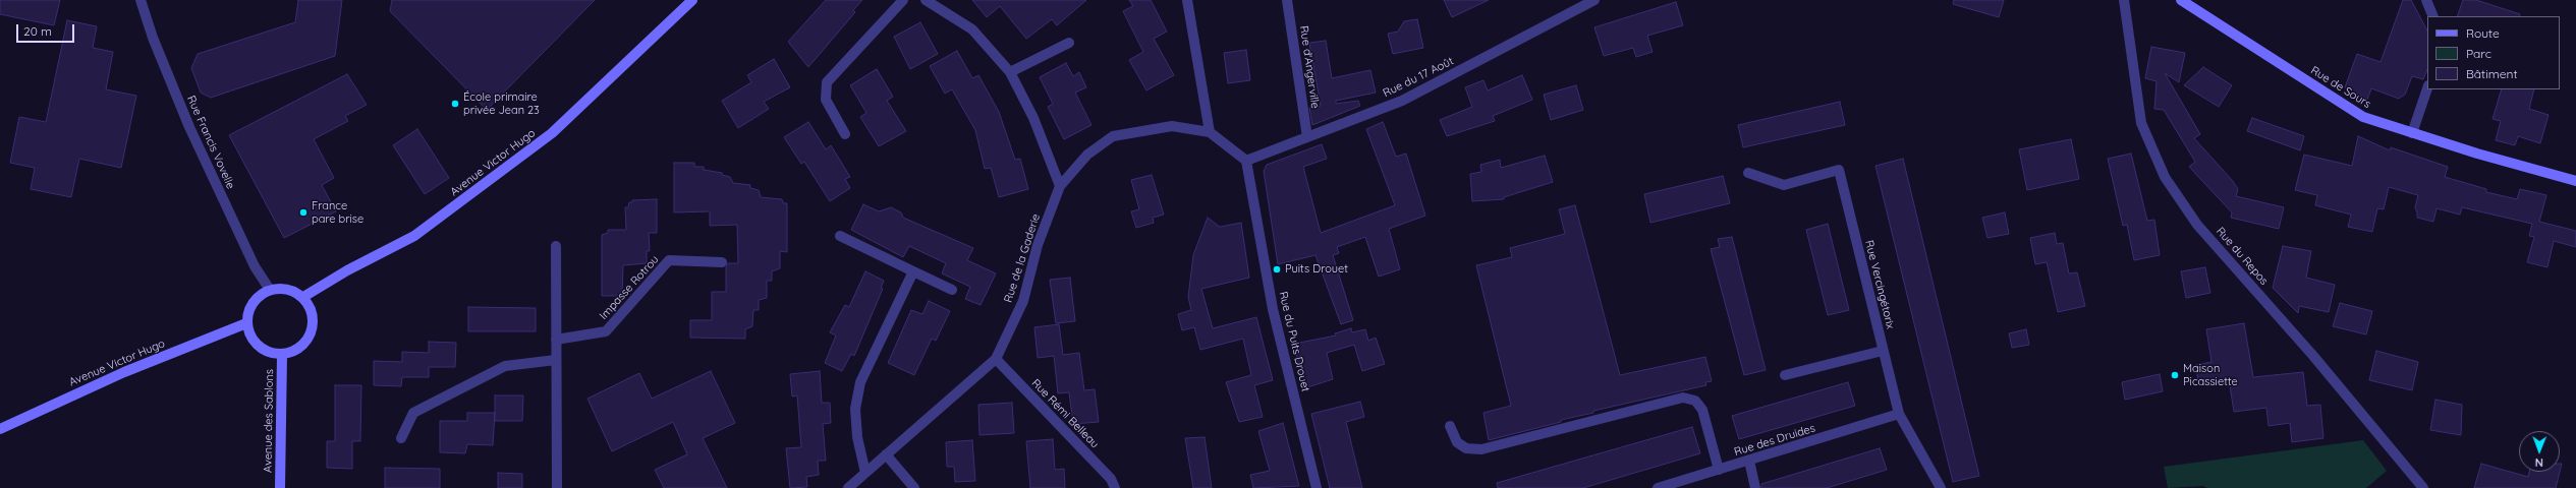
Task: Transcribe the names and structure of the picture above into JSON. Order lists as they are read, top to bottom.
{
  "streets": {
    "main road": ["Rue de Sours", "Avenue Victor Hugo", "Avenue des Sablons"],
    "street": [
      "Rue d'Angerville",
      "Rue du 17 Août",
      "Rue Francis Vovelle",
      "Rue du Repos",
      "Rue de la Gaderie",
      "Rue Vercingétorix",
      "Impasse Rotrou",
      "Rue du Puits Drouet",
      "Rue Rémi Belleau",
      "Rue des Druides"
    ]
  },
  "crossings": [
    ["Rue d'Angerville", "Rue du 17 Août"],
    ["Rue du 17 Août", "Rue du Puits Drouet"],
    ["Rue Francis Vovelle", "Avenue Victor Hugo"],
    ["Rue Francis Vovelle", "Avenue des Sablons"],
    ["Avenue Victor Hugo", "Avenue des Sablons"],
    ["Rue de la Gaderie", "Rue Rémi Belleau"],
    ["Rue Vercingétorix", "Rue des Druides"]
  ],
  "places": [
    "École primaire privée Jean 23",
    "France pare brise",
    "Puits Drouet",
    "Maison Picassiette"
  ],
  "legend": ["Route", "Parc", "Bâtiment"],
  "scale_bar": "20 m",
  "north": "bottom"
}
